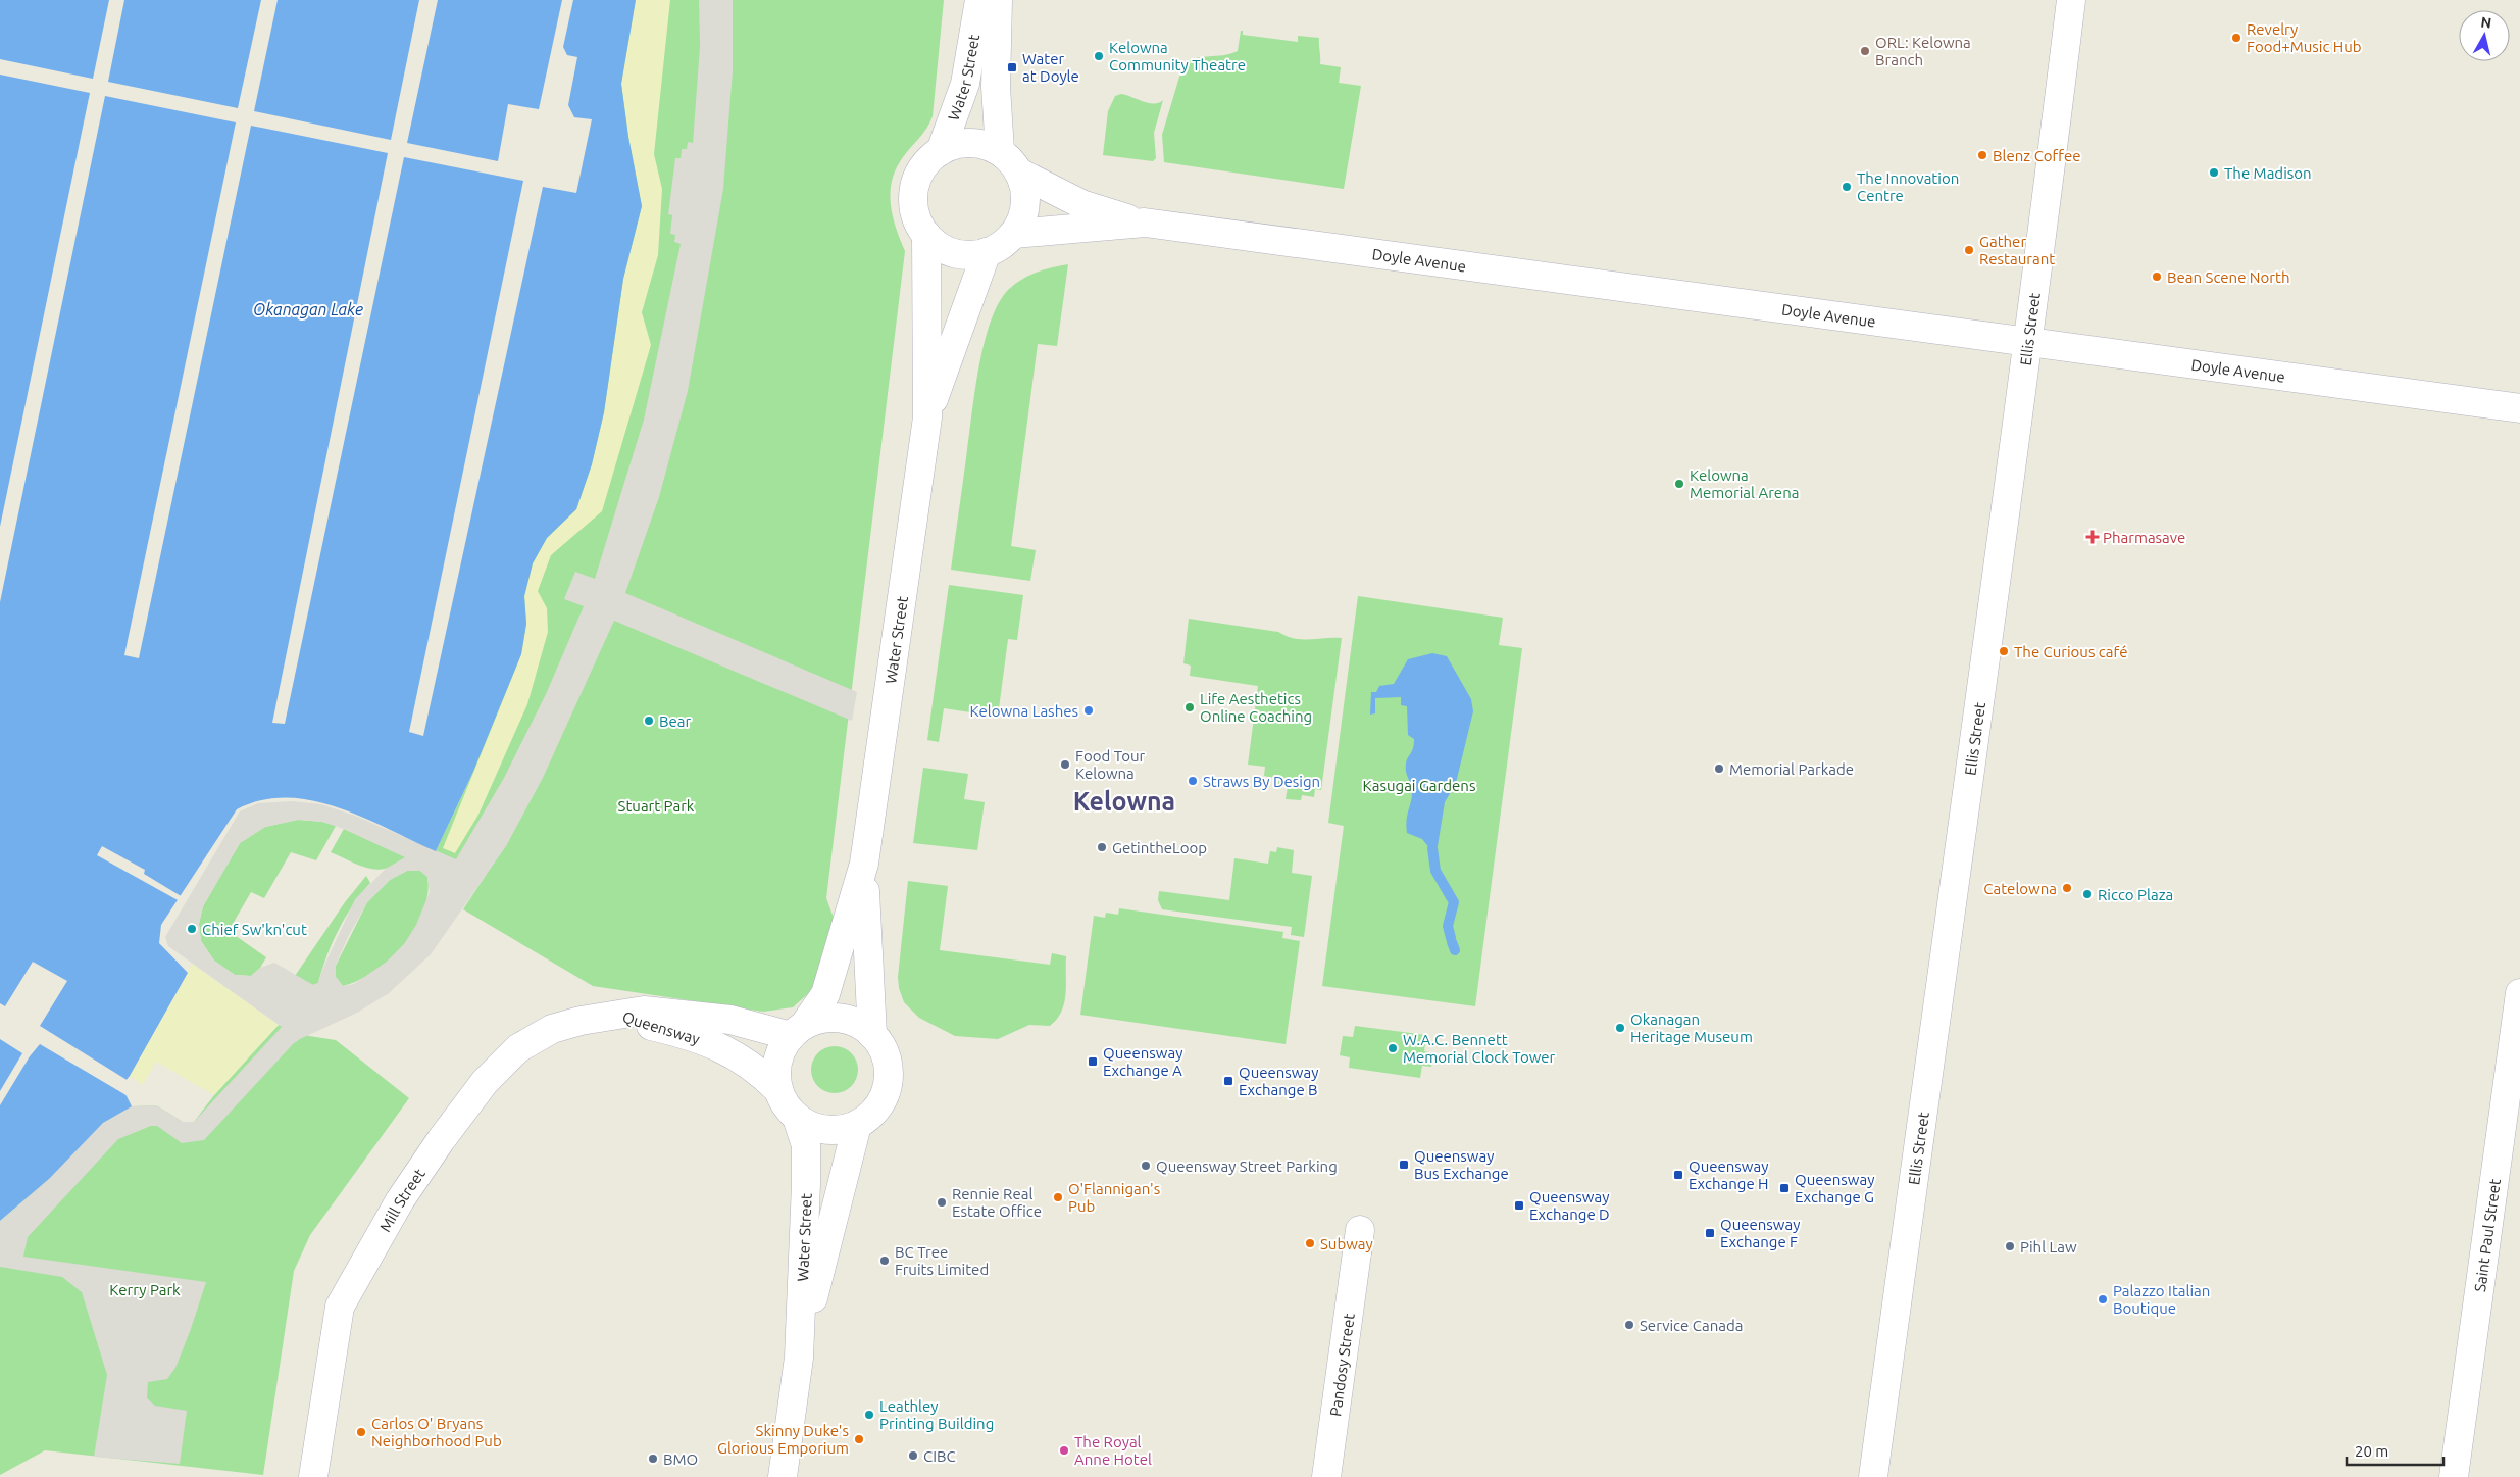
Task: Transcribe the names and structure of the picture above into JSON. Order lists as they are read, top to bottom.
{
  "streets": {
    "street": [
      "Water Street",
      "Doyle Avenue",
      "Ellis Street",
      "Queensway",
      "Mill Street",
      "Saint Paul Street",
      "Pandosy Street"
    ]
  },
  "crossings": [
    ["Water Street", "Doyle Avenue"],
    ["Water Street", "Queensway"],
    ["Doyle Avenue", "Ellis Street"],
    ["Queensway", "Mill Street"]
  ],
  "districts": ["Kelowna"],
  "water": ["Okanagan Lake"],
  "parks": ["Kasugai Gardens", "Stuart Park", "Kerry Park"],
  "places": {
    "other": [
      "Revelry Food+Music Hub",
      "ORL: Kelowna Branch",
      "Kelowna Community Theatre",
      "Blenz Coffee",
      "The Madison",
      "The Innovation Centre",
      "Gather Restaurant",
      "Bean Scene North",
      "Kelowna Memorial Arena",
      "The Curious café",
      "Life Aesthetics Online Coaching",
      "Kelowna Lashes",
      "Bear",
      "Food Tour Kelowna",
      "Memorial Parkade",
      "Straws By Design",
      "GetintheLoop",
      "Catelowna",
      "Ricco Plaza",
      "Chief Sw'kn'cut",
      "Okanagan Heritage Museum",
      "W.A.C. Bennett Memorial Clock Tower",
      "Queensway Street Parking",
      "O'Flannigan's Pub",
      "Rennie Real Estate Office",
      "Subway",
      "Pihl Law",
      "BC Tree Fruits Limited",
      "Palazzo Italian Boutique",
      "Service Canada",
      "Leathley Printing Building",
      "Carlos O' Bryans Neighborhood Pub",
      "Skinny Duke's Glorious Emporium",
      "The Royal Anne Hotel",
      "CIBC",
      "BMO"
    ],
    "transit": [
      "Water at Doyle",
      "Queensway Exchange A",
      "Queensway Exchange B",
      "Queensway Bus Exchange",
      "Queensway Exchange H",
      "Queensway Exchange G",
      "Queensway Exchange D",
      "Queensway Exchange F"
    ],
    "health": ["Pharmasave"]
  },
  "scale_bar": "20 m",
  "north": "top"
}
